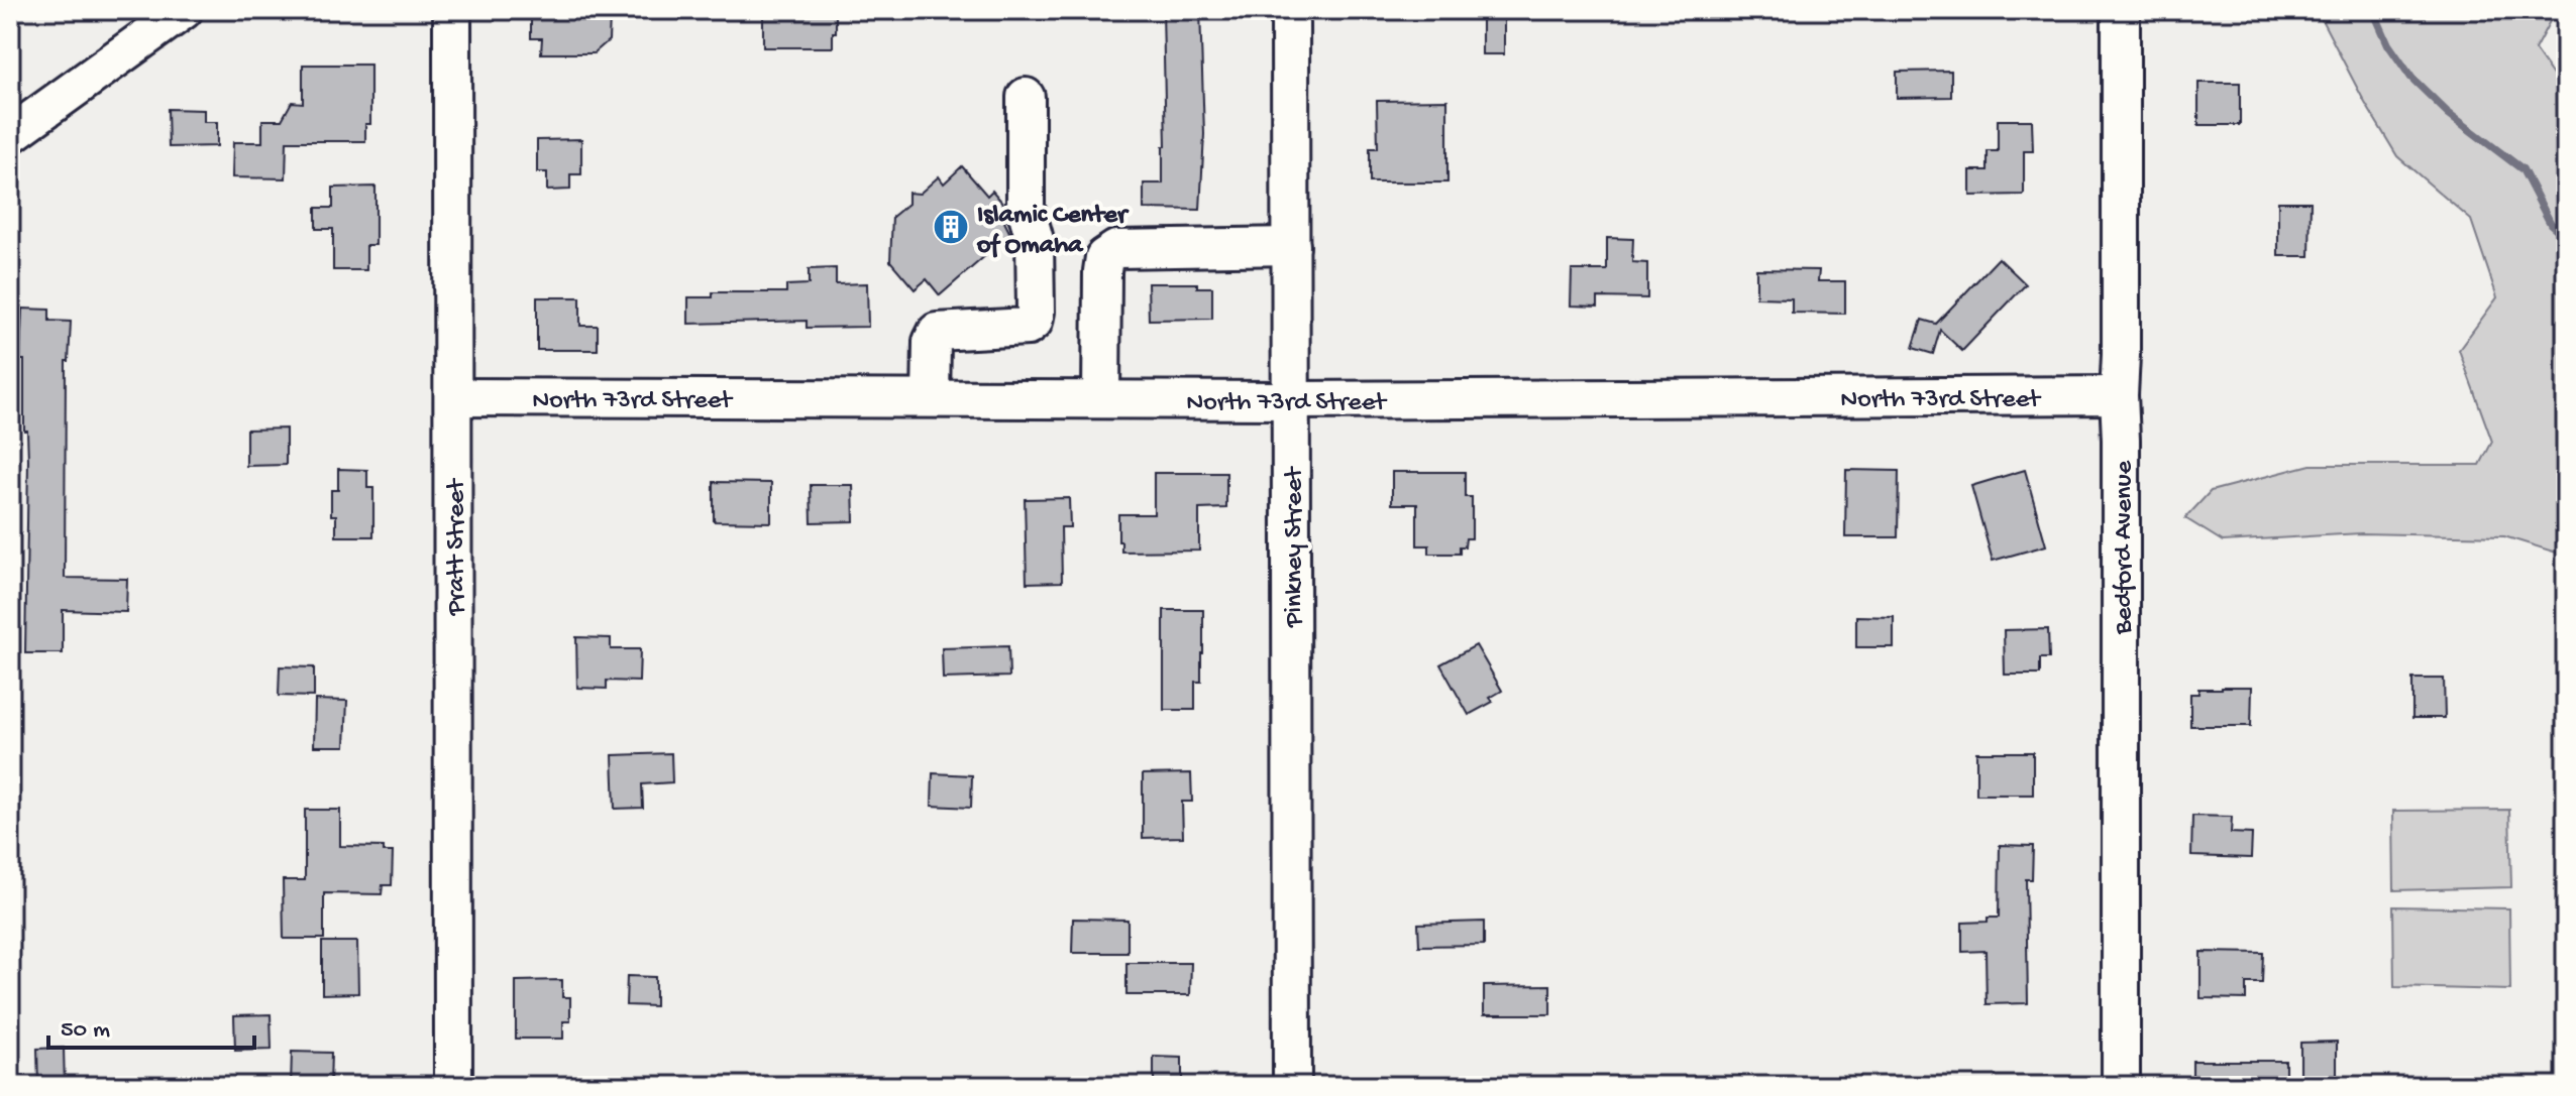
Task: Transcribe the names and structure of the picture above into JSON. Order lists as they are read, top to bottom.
{
  "streets": {
    "street": [
      "North 73rd Street",
      "Pratt Street",
      "Pinkney Street",
      "Bedford Avenue"
    ]
  },
  "crossings": [
    ["North 73rd Street", "Pratt Street"],
    ["North 73rd Street", "Pinkney Street"],
    ["North 73rd Street", "Bedford Avenue"]
  ],
  "places": {
    "building": ["Islamic Center of Omaha"]
  },
  "scale_bar": "50 m"
}
